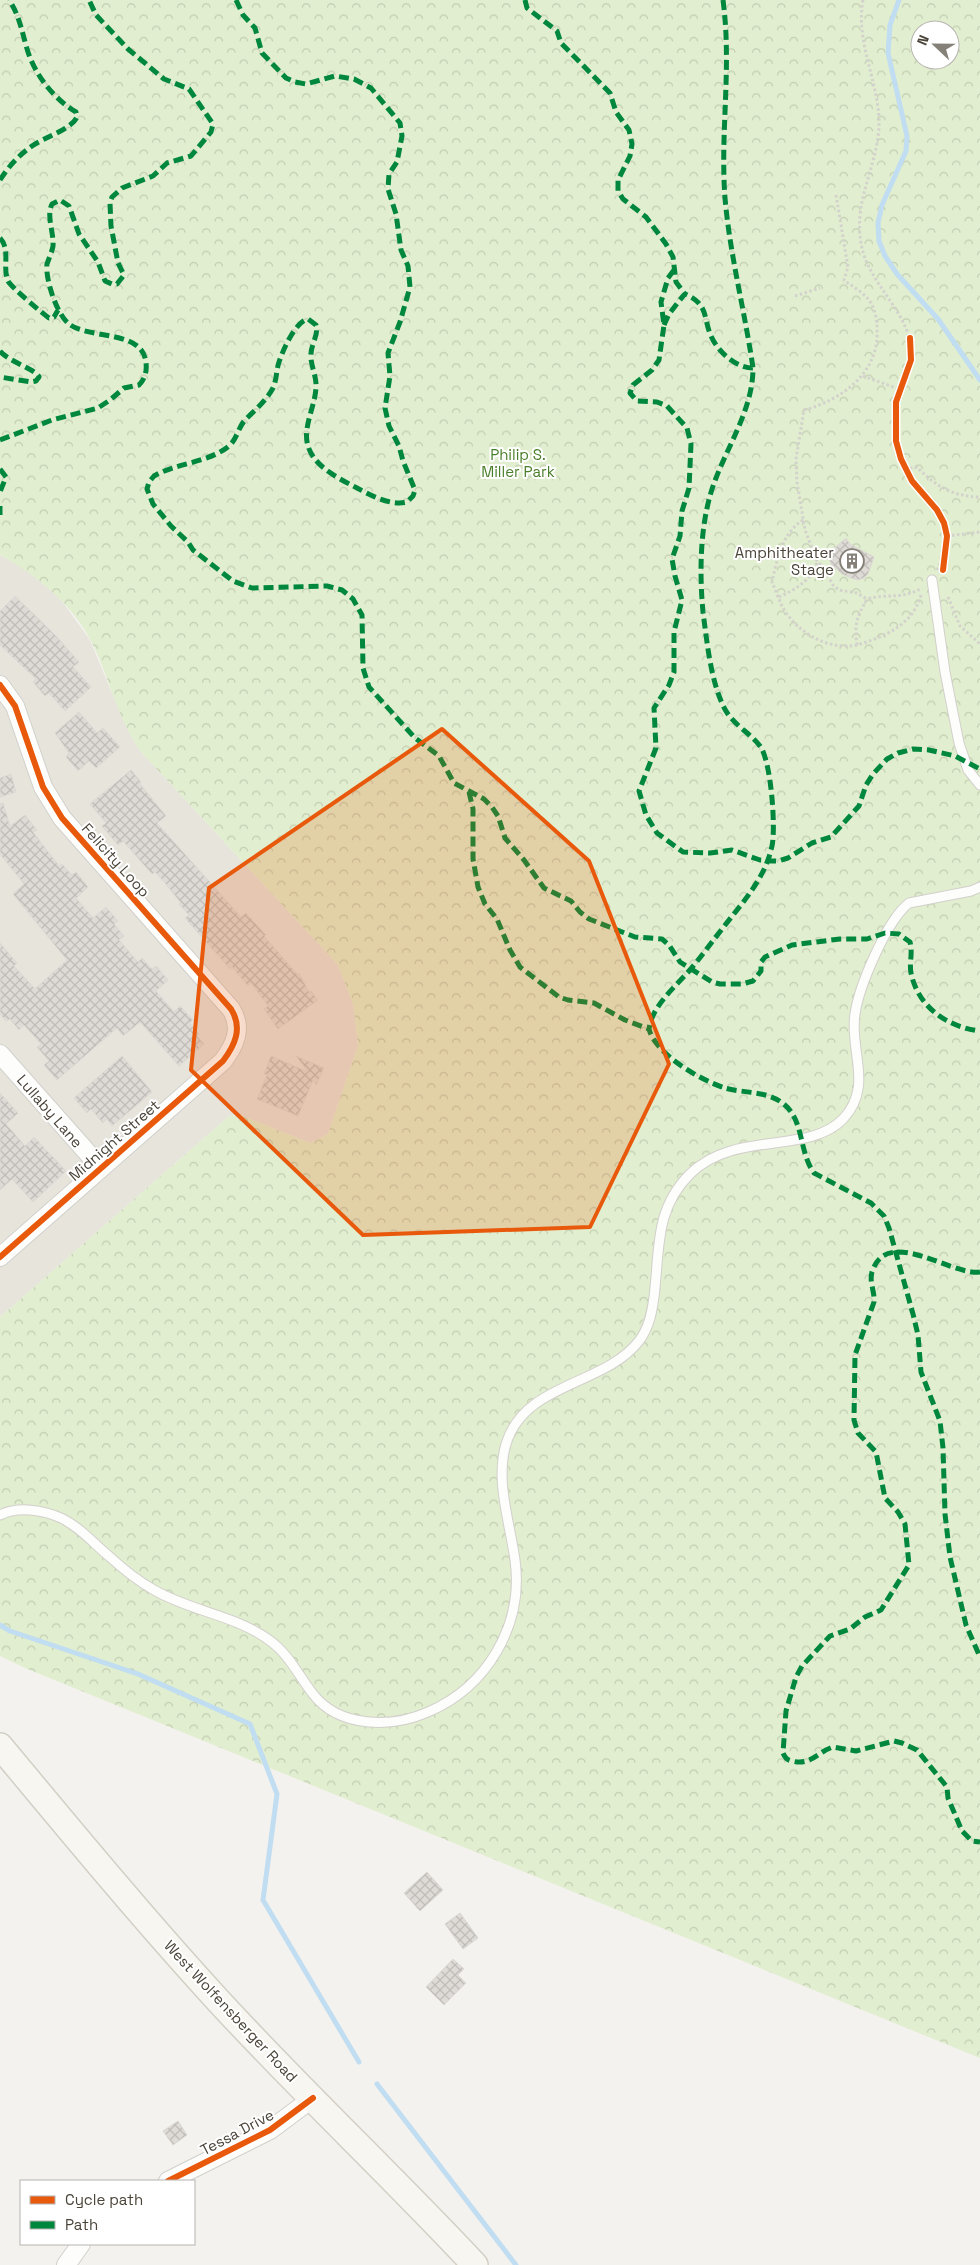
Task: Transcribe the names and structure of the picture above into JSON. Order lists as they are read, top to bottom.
{
  "streets": {
    "main road": ["West Wolfensberger Road"],
    "street": [
      "Felicity Loop",
      "Lullaby Lane",
      "Midnight Street",
      "Tessa Drive"
    ]
  },
  "crossings": [
    ["Felicity Loop", "Midnight Street"],
    ["Lullaby Lane", "Midnight Street"],
    ["West Wolfensberger Road", "Tessa Drive"]
  ],
  "parks": ["Philip S. Miller Park"],
  "places": {
    "building": ["Amphitheater Stage"]
  },
  "legend": ["Cycle path", "Path"],
  "north": "left"
}
